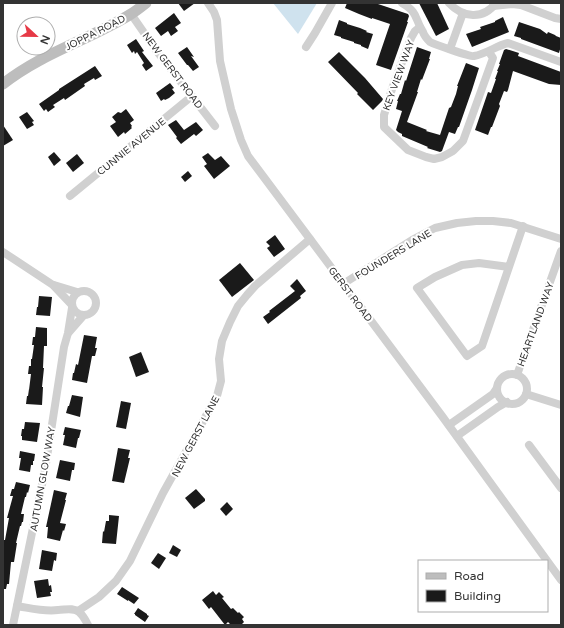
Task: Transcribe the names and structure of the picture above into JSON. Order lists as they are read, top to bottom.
{
  "streets": {
    "street": [
      "JOPPA ROAD",
      "NEW GERST ROAD",
      "KEY VIEW WAY",
      "CUNNIE AVENUE",
      "FOUNDERS LANE",
      "GERST ROAD",
      "HEARTLAND WAY",
      "NEW GERST LANE",
      "AUTUMN GLOW WAY"
    ]
  },
  "crossings": [
    ["JOPPA ROAD", "NEW GERST ROAD"],
    ["NEW GERST ROAD", "CUNNIE AVENUE"],
    ["FOUNDERS LANE", "GERST ROAD"],
    ["GERST ROAD", "HEARTLAND WAY"],
    ["GERST ROAD", "NEW GERST LANE"]
  ],
  "legend": ["Road", "Building"],
  "north": "right"
}
